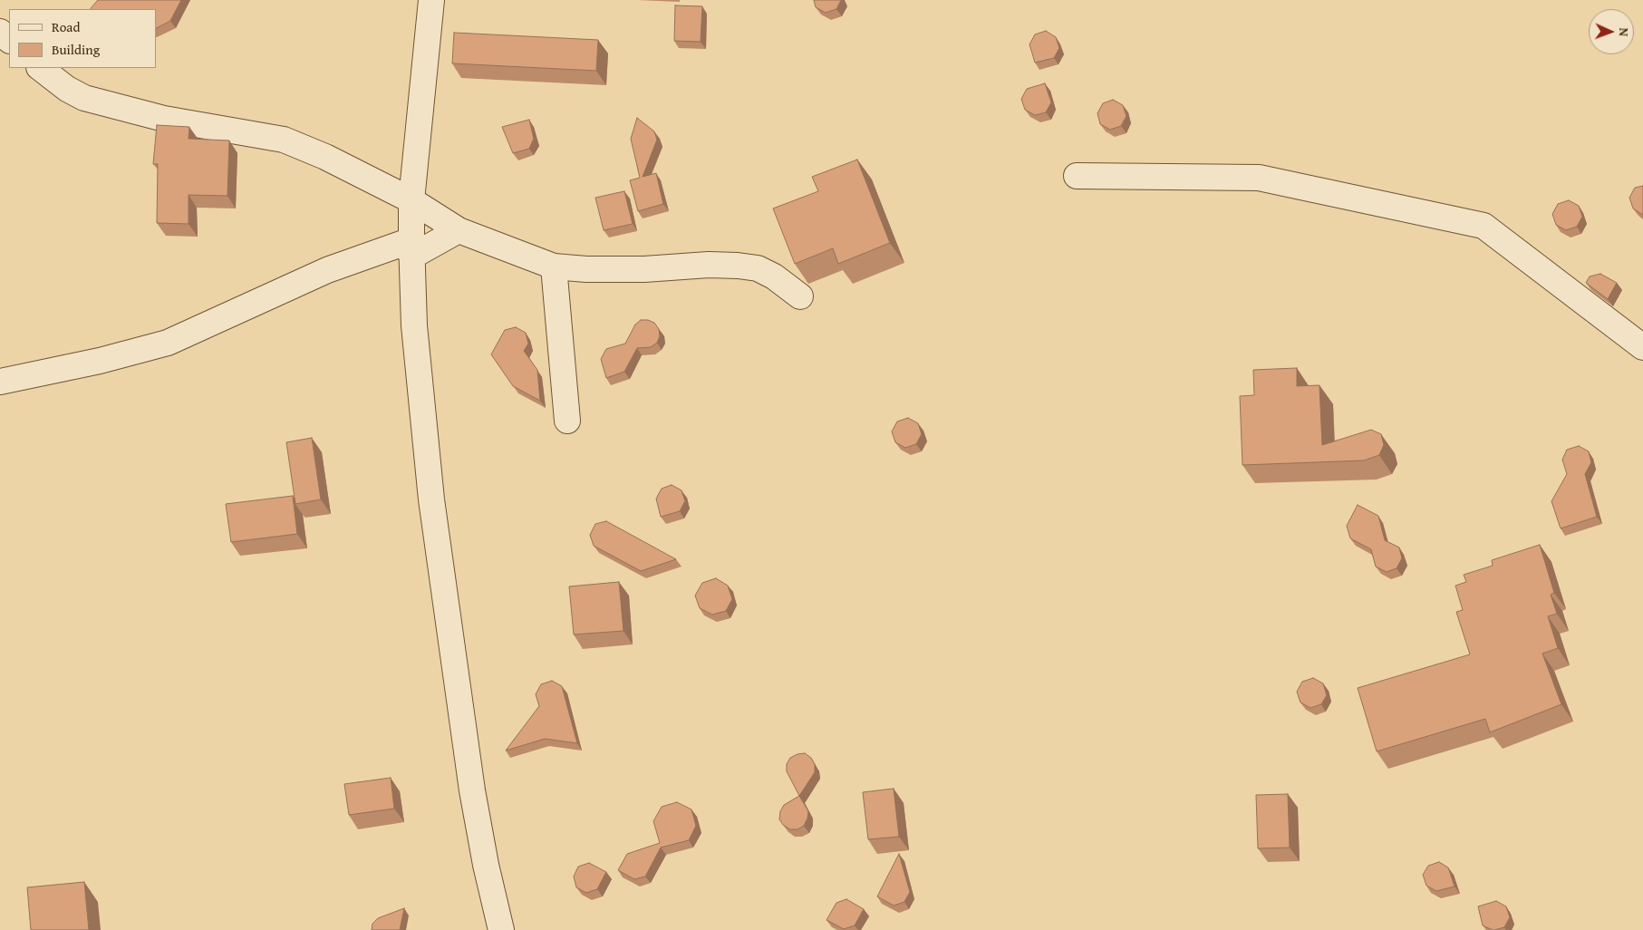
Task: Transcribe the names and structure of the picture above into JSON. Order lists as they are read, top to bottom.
{
  "legend": ["Road", "Building"],
  "north": "right"
}
